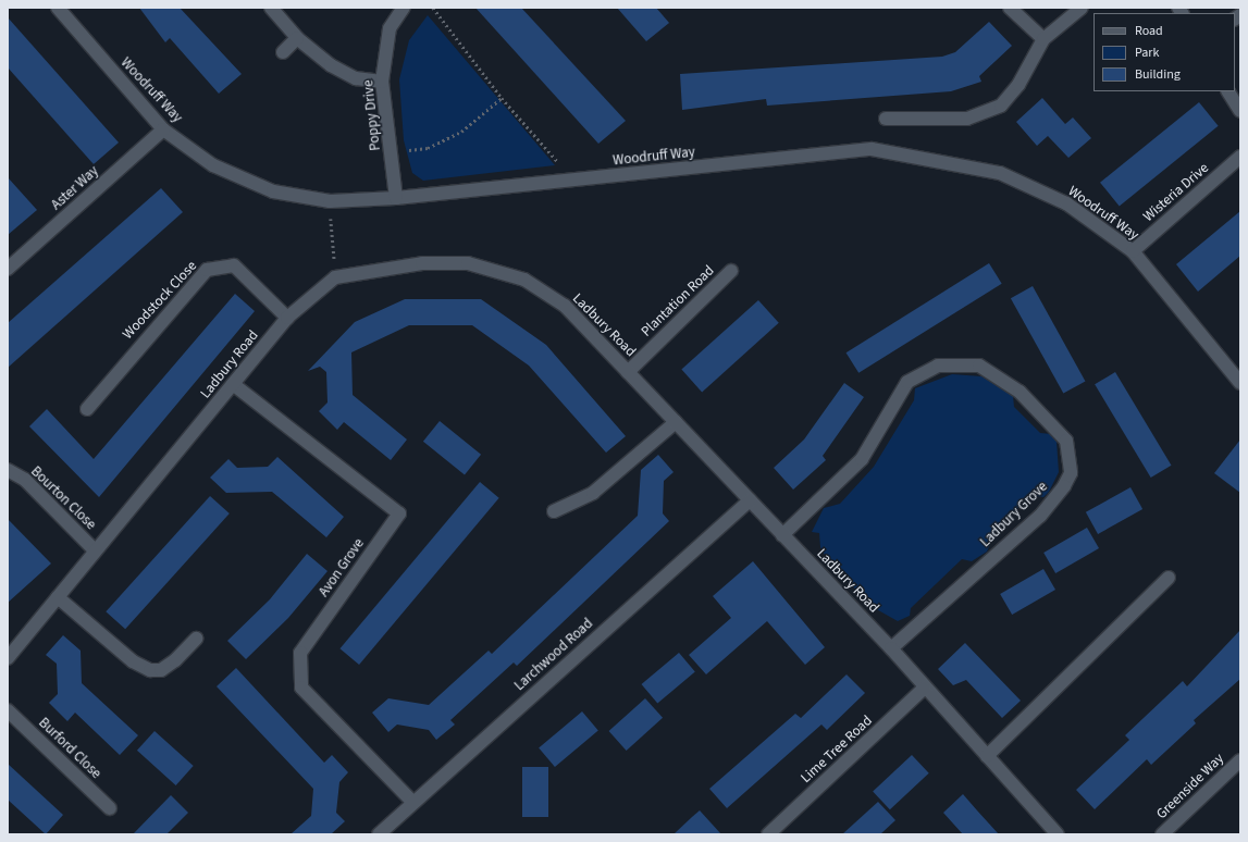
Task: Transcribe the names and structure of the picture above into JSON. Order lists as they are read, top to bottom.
{
  "streets": {
    "street": [
      "Woodruff Way",
      "Poppy Drive",
      "Aster Way",
      "Wisteria Drive",
      "Woodstock Close",
      "Plantation Road",
      "Ladbury Road",
      "Bourton Close",
      "Ladbury Grove",
      "Avon Grove",
      "Larchwood Road",
      "Burford Close",
      "Lime Tree Road",
      "Greenside Way"
    ]
  },
  "crossings": [
    ["Woodruff Way", "Poppy Drive"],
    ["Woodruff Way", "Aster Way"],
    ["Woodruff Way", "Wisteria Drive"],
    ["Woodstock Close", "Ladbury Road"],
    ["Plantation Road", "Ladbury Road"],
    ["Ladbury Road", "Bourton Close"],
    ["Ladbury Road", "Ladbury Grove"],
    ["Ladbury Road", "Avon Grove"],
    ["Ladbury Road", "Larchwood Road"],
    ["Ladbury Road", "Lime Tree Road"],
    ["Avon Grove", "Larchwood Road"]
  ],
  "legend": ["Road", "Park", "Building"]
}
